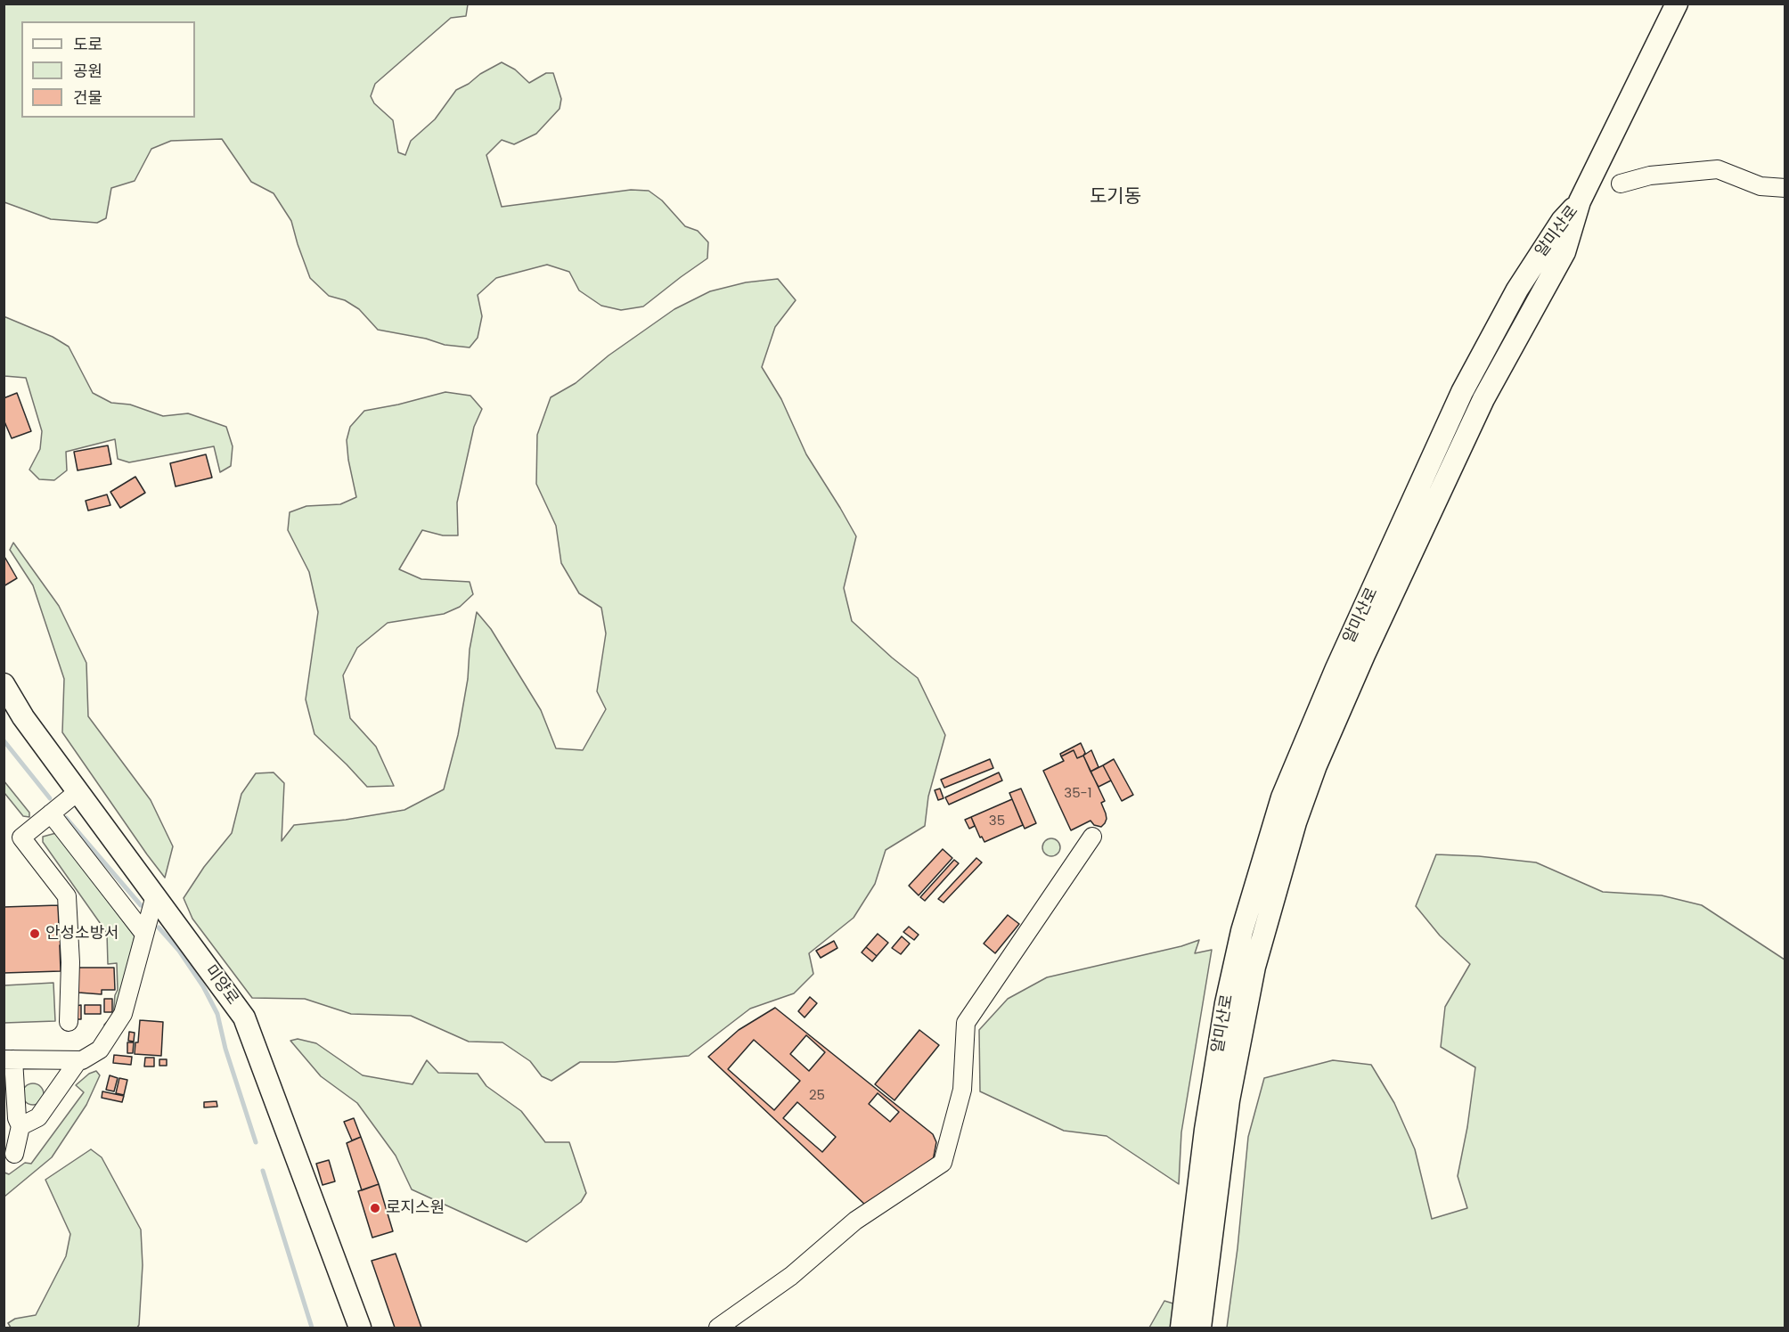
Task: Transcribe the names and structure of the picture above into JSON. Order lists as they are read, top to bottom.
{
  "streets": {
    "main road": ["알미산로", "미양로"]
  },
  "districts": ["도기동"],
  "places": ["안성소방서", "로지스원"],
  "house_numbers": ["35-1", "35", "25"],
  "legend": ["도로", "공원", "건물"]
}
